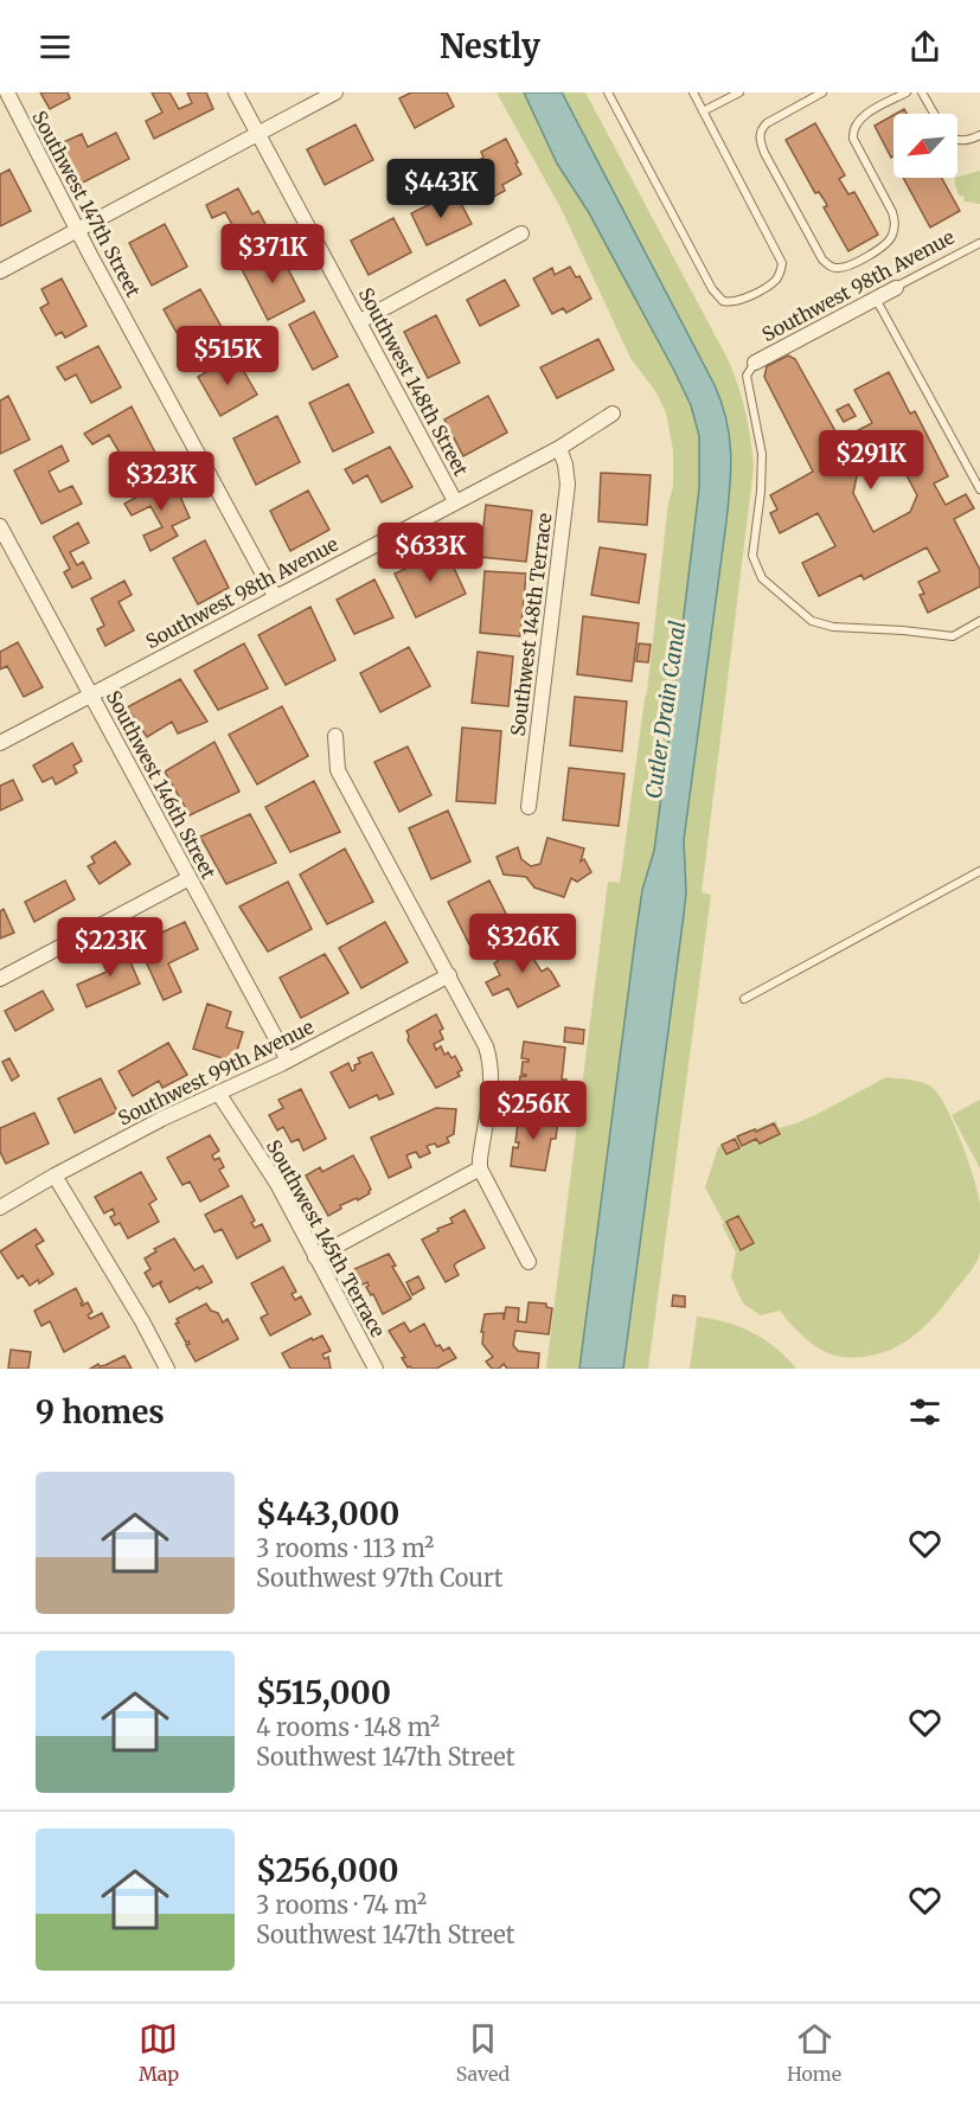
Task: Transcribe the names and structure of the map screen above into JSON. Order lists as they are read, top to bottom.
{
  "streets": {
    "street": [
      "Southwest 147th Street",
      "Southwest 98th Avenue",
      "Southwest 148th Street",
      "Southwest 148th Terrace",
      "Southwest 146th Street",
      "Southwest 99th Avenue",
      "Southwest 145th Terrace"
    ]
  },
  "crossings": [
    ["Southwest 147th Street", "Southwest 98th Avenue"],
    ["Southwest 98th Avenue", "Southwest 148th Street"],
    ["Southwest 98th Avenue", "Southwest 148th Terrace"],
    ["Southwest 98th Avenue", "Southwest 146th Street"],
    ["Southwest 146th Street", "Southwest 99th Avenue"],
    ["Southwest 99th Avenue", "Southwest 145th Terrace"]
  ],
  "water": ["Cutler Drain Canal"],
  "north": "bottom left",
  "page": {
    "header": "Nestly",
    "price": [
      "$443K",
      "$371K",
      "$515K",
      "$291K",
      "$323K",
      "$633K",
      "$326K",
      "$223K",
      "$256K"
    ],
    "heading": "9 homes",
    "list": [
      {
        "name": "$443,000",
        "note": "3 rooms · 113 m² · Southwest 97th Court"
      },
      {
        "name": "$515,000",
        "note": "4 rooms · 148 m² · Southwest 147th Street"
      },
      {
        "name": "$256,000",
        "note": "3 rooms · 74 m² · Southwest 147th Street"
      }
    ],
    "tabs": ["Map", "Saved", "Home"]
  }
}
